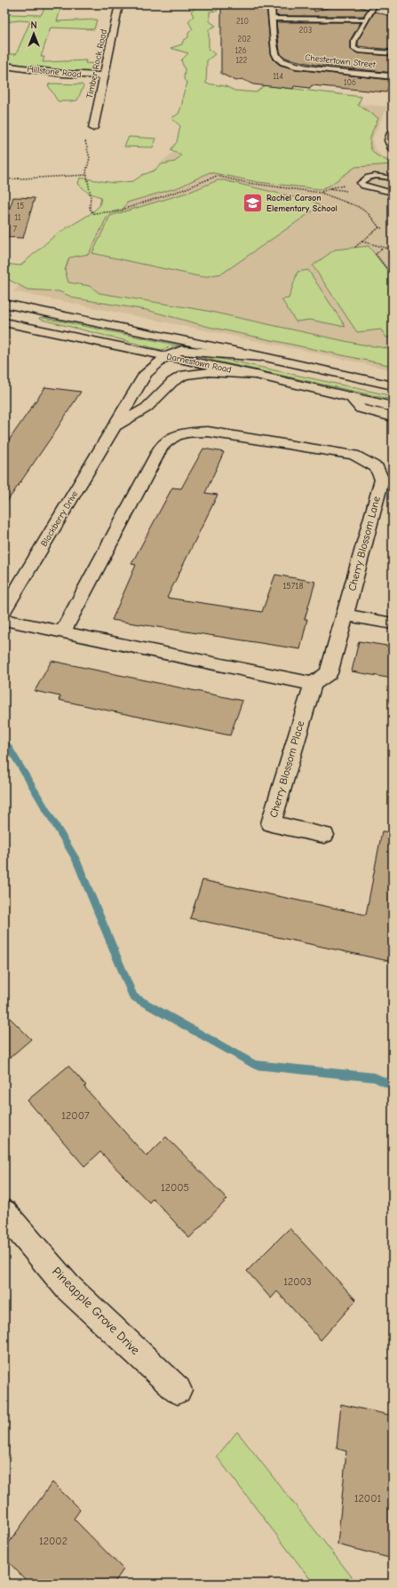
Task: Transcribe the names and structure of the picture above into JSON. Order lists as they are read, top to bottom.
{
  "streets": {
    "street": [
      "Chestertown Street",
      "Timber Rock Road",
      "Hillstone Road",
      "Darnestown Road",
      "Blackberry Drive",
      "Cherry Blossom Lane",
      "Cherry Blossom Place",
      "Pineapple Grove Drive"
    ]
  },
  "crossings": [
    ["Timber Rock Road", "Hillstone Road"],
    ["Darnestown Road", "Blackberry Drive"],
    ["Cherry Blossom Lane", "Cherry Blossom Place"]
  ],
  "places": {
    "school or university": ["Rachel Carson Elementary School"]
  },
  "house_numbers": [
    "210",
    "203",
    "202",
    "126",
    "122",
    "114",
    "106",
    "15",
    "11",
    "7",
    "15718",
    "12007",
    "12005",
    "12003",
    "12001",
    "12002"
  ],
  "north": "top"
}
